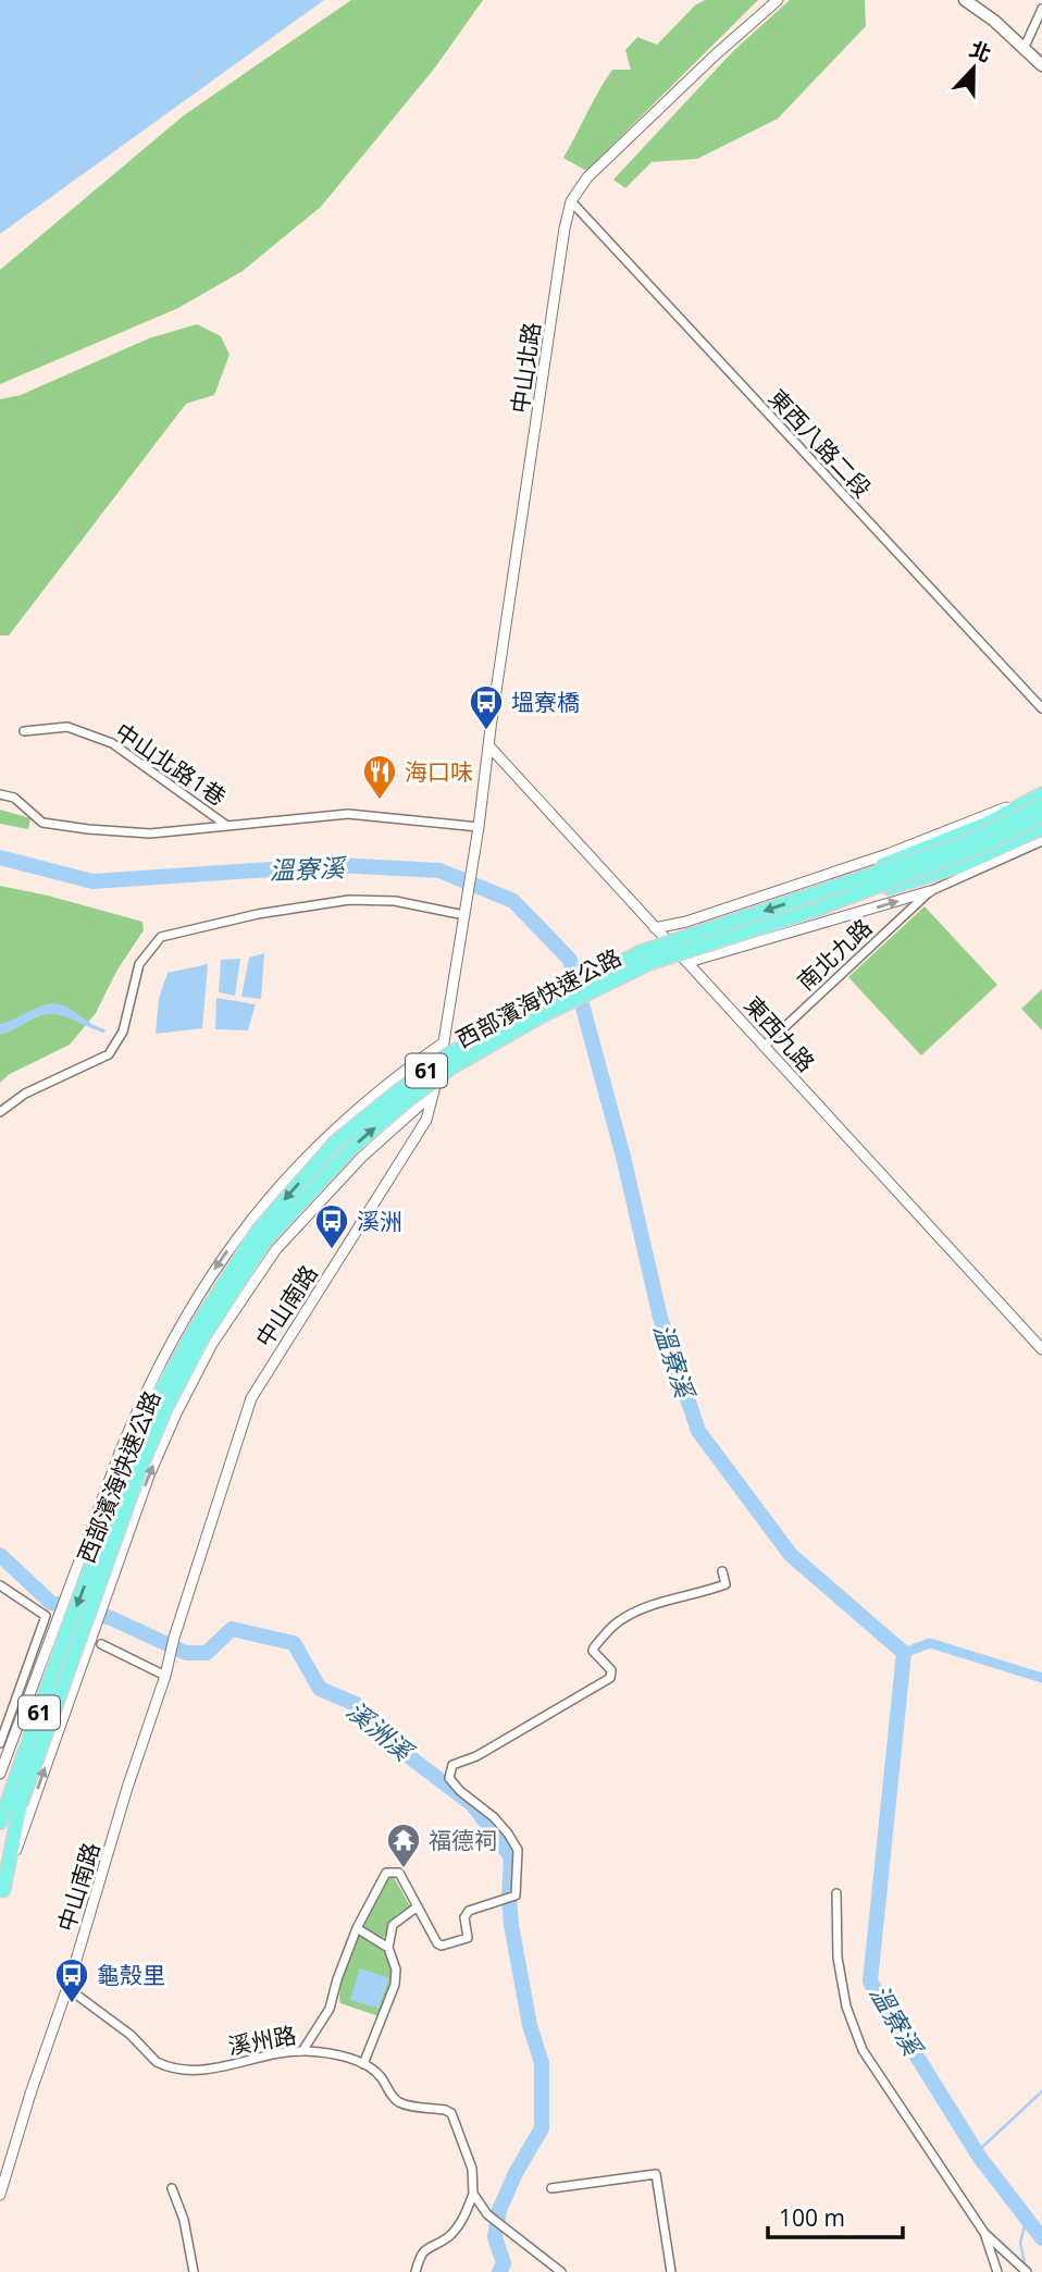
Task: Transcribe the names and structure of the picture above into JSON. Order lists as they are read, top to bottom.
{
  "streets": {
    "highway": ["西部濱海快速公路", "61"],
    "street": [
      "中山北路",
      "東西八路二段",
      "中山北路1巷",
      "南北九路",
      "東西九路",
      "中山南路",
      "溪州路"
    ]
  },
  "crossings": [
    ["中山北路", "東西八路二段"],
    ["中山北路", "中山北路1巷"],
    ["中山北路", "東西九路"],
    ["中山北路", "中山南路"],
    ["南北九路", "東西九路"],
    ["中山南路", "溪州路"]
  ],
  "water": ["溫寮溪", "溪洲溪"],
  "places": {
    "bus stop": ["塭寮橋", "溪洲", "龜殼里"],
    "restaurant": ["海口味"],
    "temple": ["福德祠"]
  },
  "scale_bar": "100 m",
  "north": "top"
}
